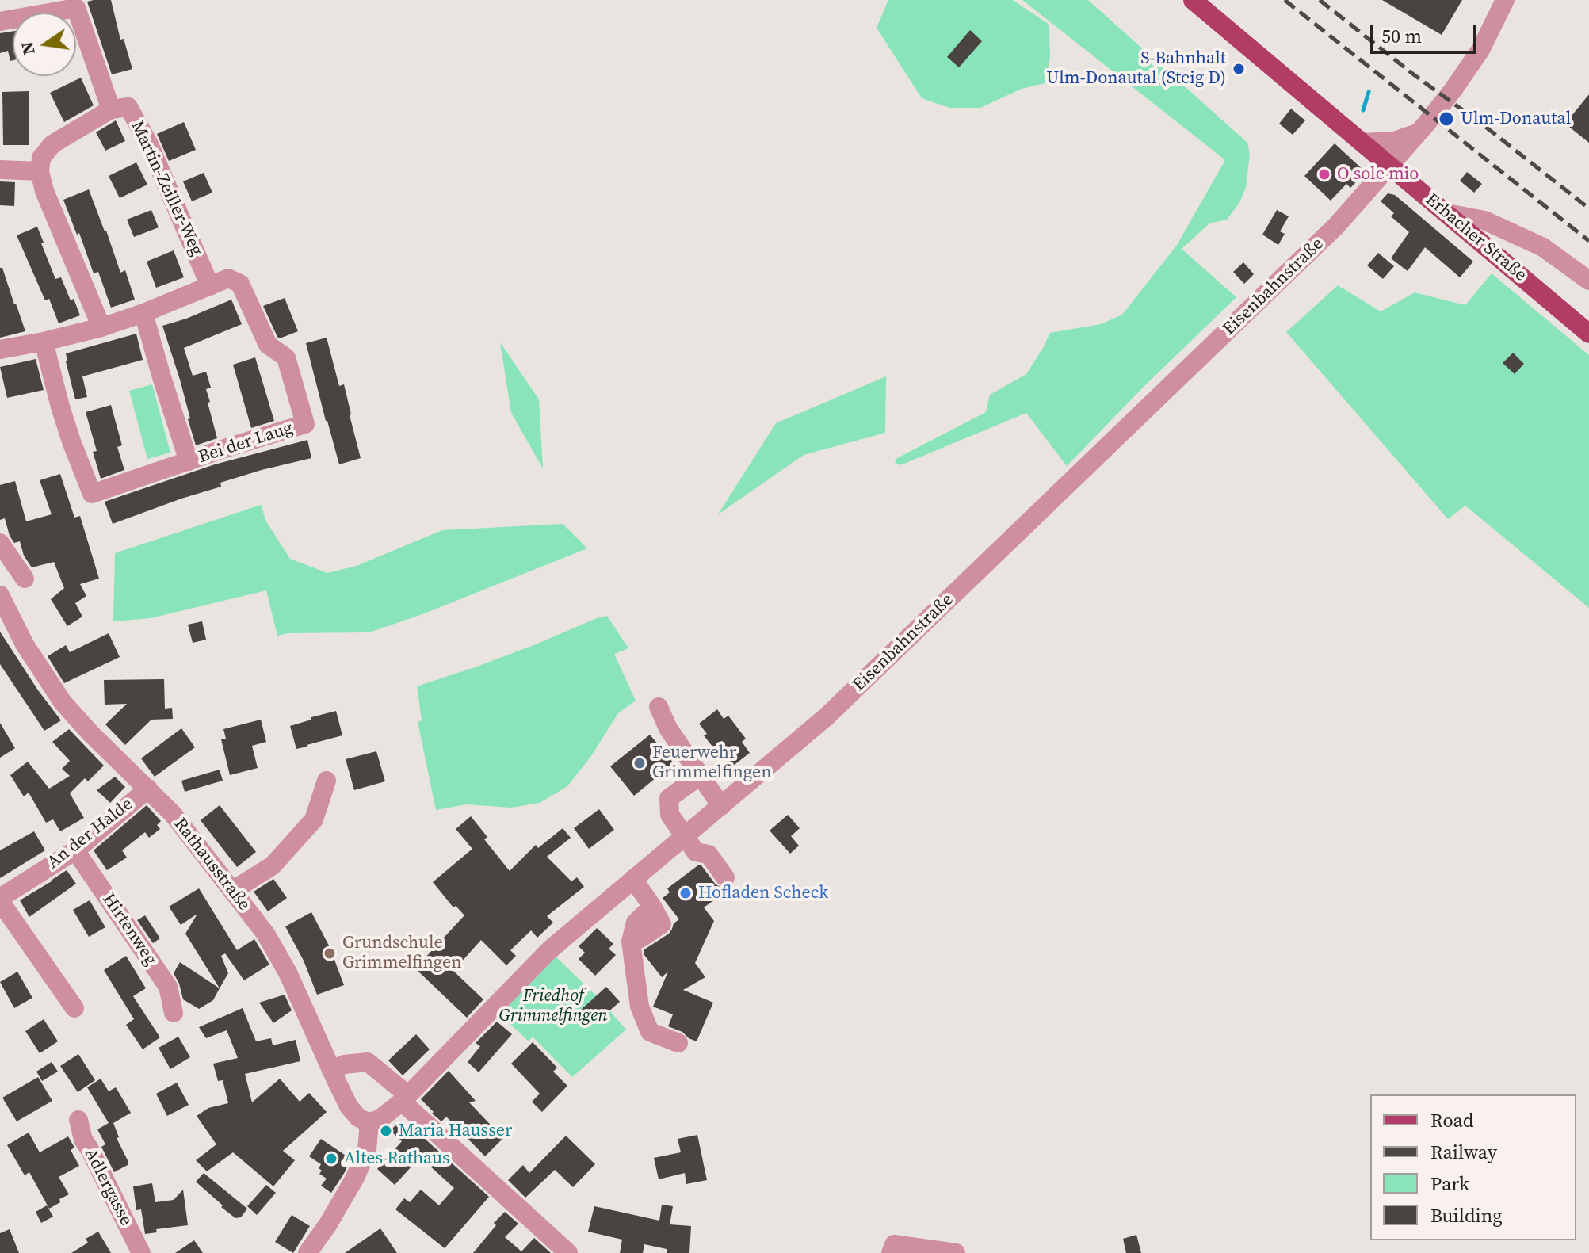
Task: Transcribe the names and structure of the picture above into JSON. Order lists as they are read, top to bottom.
{
  "streets": {
    "main road": ["Erbacher Straße"],
    "street": [
      "Martin-Zeiller-Weg",
      "Eisenbahnstraße",
      "Bei der Laug",
      "An der Halde",
      "Rathausstraße",
      "Hirtenweg",
      "Adlergasse"
    ]
  },
  "crossings": [
    ["Martin-Zeiller-Weg", "Bei der Laug"],
    ["Erbacher Straße", "Eisenbahnstraße"],
    ["An der Halde", "Rathausstraße"],
    ["An der Halde", "Hirtenweg"]
  ],
  "parks": ["Friedhof Grimmelfingen"],
  "places": [
    "S-Bahnhalt Ulm-Donautal (Steig D)",
    "Ulm-Donautal",
    "O sole mio",
    "Feuerwehr Grimmelfingen",
    "Hofladen Scheck",
    "Grundschule Grimmelfingen",
    "Maria Hausser",
    "Altes Rathaus"
  ],
  "legend": [
    "Road",
    "Railway",
    "Park",
    "Building"
  ],
  "scale_bar": "50 m",
  "north": "left"
}
